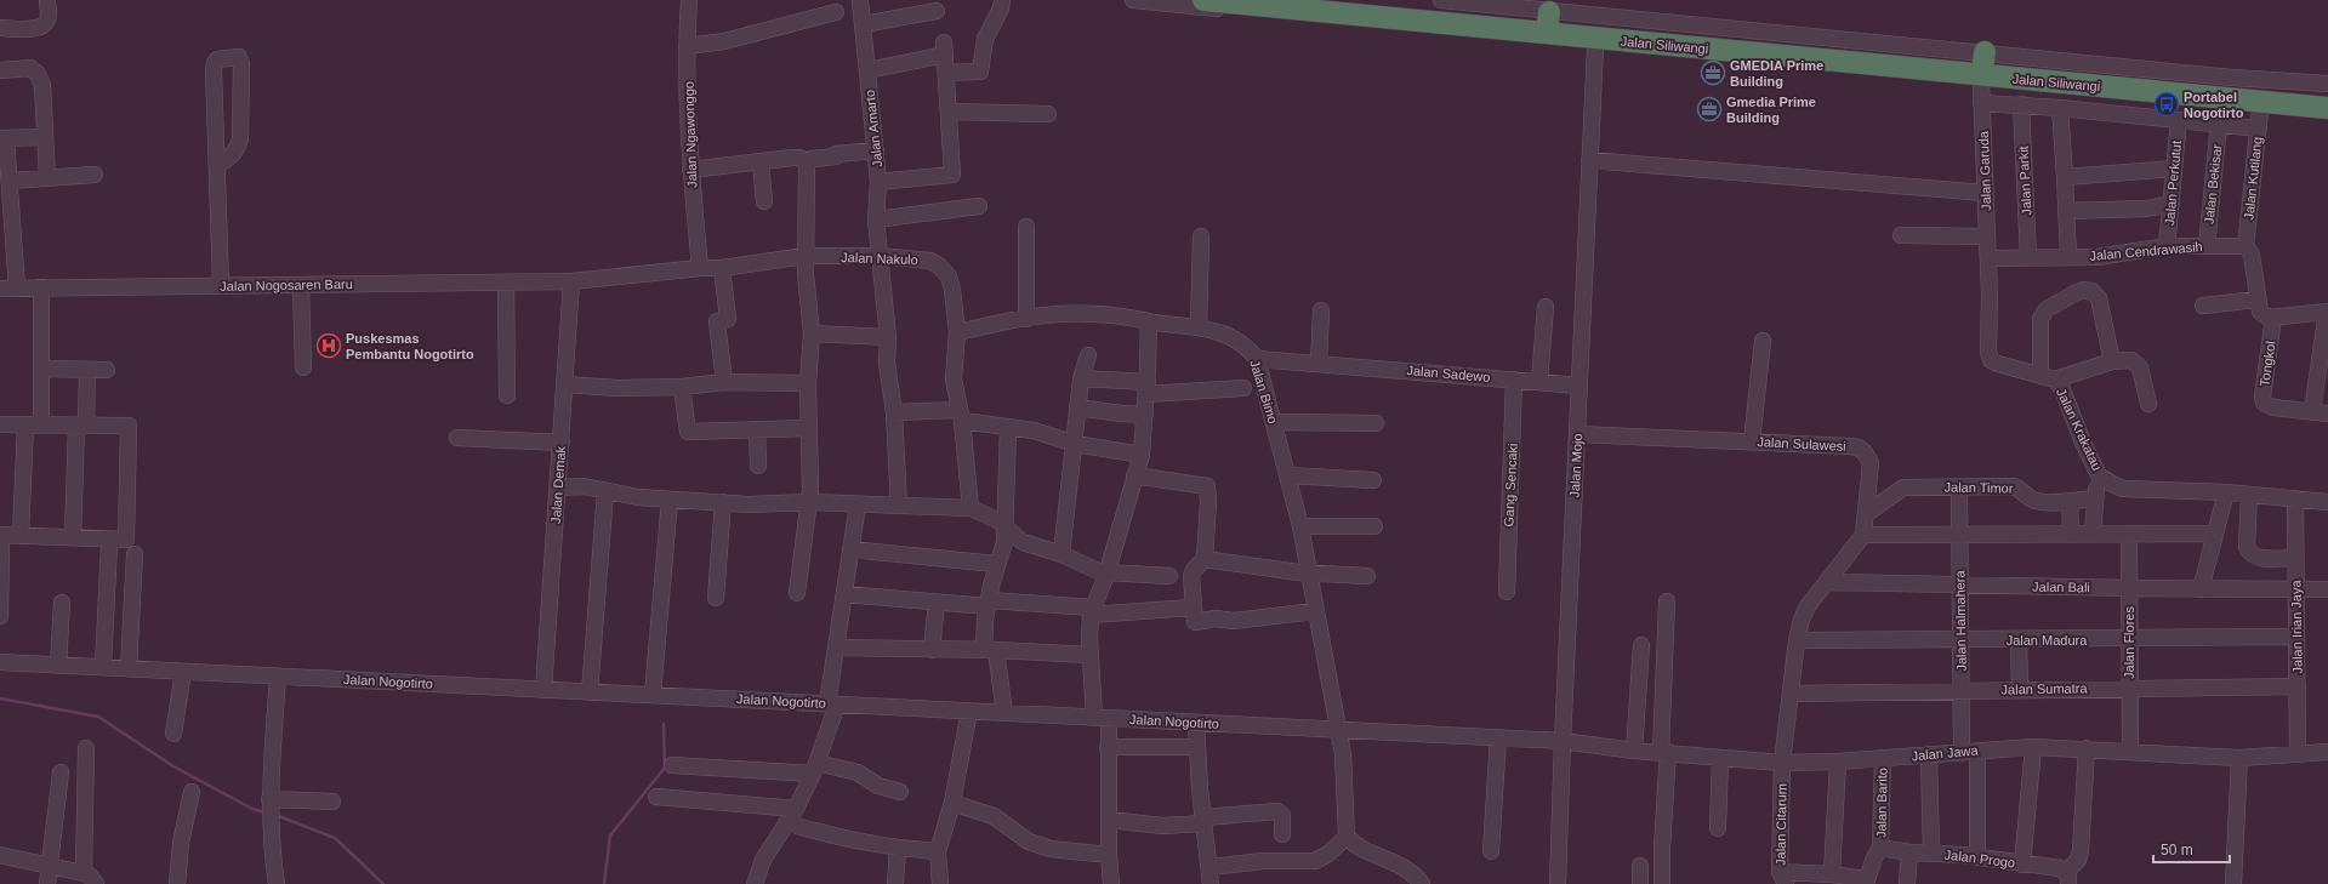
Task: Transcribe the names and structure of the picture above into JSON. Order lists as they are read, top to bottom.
{
  "streets": {
    "highway": ["Jalan Siliwangi"],
    "street": [
      "Jalan Amarto",
      "Jalan Ngawonggo",
      "Jalan Garuda",
      "Jalan Kutilang",
      "Jalan Parkit",
      "Jalan Perkutut",
      "Jalan Bekisar",
      "Jalan Cendrawasih",
      "Jalan Nakulo",
      "Jalan Nogosaren Baru",
      "Tongkol",
      "Jalan Sadewo",
      "Jalan Bimo",
      "Jalan Krakatau",
      "Jalan Sulawesi",
      "Jalan Mojo",
      "Jalan Demak",
      "Gang Sencaki",
      "Jalan Timor",
      "Jalan Bali",
      "Jalan Halmahera",
      "Jalan Irian Jaya",
      "Jalan Madura",
      "Jalan Flores",
      "Jalan Nogotirto",
      "Jalan Sumatra",
      "Jalan Jawa",
      "Jalan Barito",
      "Jalan Citarum",
      "Jalan Progo"
    ]
  },
  "crossings": [
    ["Jalan Siliwangi", "Jalan Kutilang"],
    ["Jalan Amarto", "Jalan Nakulo"],
    ["Jalan Ngawonggo", "Jalan Nakulo"],
    ["Jalan Garuda", "Jalan Cendrawasih"],
    ["Jalan Kutilang", "Jalan Cendrawasih"],
    ["Jalan Parkit", "Jalan Cendrawasih"],
    ["Jalan Perkutut", "Jalan Cendrawasih"],
    ["Jalan Bekisar", "Jalan Cendrawasih"],
    ["Jalan Nakulo", "Jalan Nogosaren Baru"],
    ["Jalan Nakulo", "Jalan Bimo"],
    ["Jalan Nakulo", "Jalan Demak"],
    ["Jalan Nogosaren Baru", "Jalan Demak"],
    ["Jalan Sadewo", "Jalan Bimo"],
    ["Jalan Sadewo", "Jalan Mojo"],
    ["Jalan Sadewo", "Gang Sencaki"],
    ["Jalan Bimo", "Jalan Nogotirto"],
    ["Jalan Krakatau", "Jalan Irian Jaya"],
    ["Jalan Sulawesi", "Jalan Mojo"],
    ["Jalan Sulawesi", "Jalan Timor"],
    ["Jalan Mojo", "Jalan Nogotirto"],
    ["Jalan Mojo", "Jalan Jawa"],
    ["Jalan Demak", "Jalan Nogotirto"],
    ["Jalan Timor", "Jalan Halmahera"],
    ["Jalan Bali", "Jalan Halmahera"],
    ["Jalan Bali", "Jalan Irian Jaya"],
    ["Jalan Bali", "Jalan Flores"],
    ["Jalan Halmahera", "Jalan Madura"],
    ["Jalan Halmahera", "Jalan Sumatra"],
    ["Jalan Halmahera", "Jalan Jawa"],
    ["Jalan Irian Jaya", "Jalan Madura"],
    ["Jalan Irian Jaya", "Jalan Sumatra"],
    ["Jalan Irian Jaya", "Jalan Jawa"],
    ["Jalan Madura", "Jalan Flores"],
    ["Jalan Flores", "Jalan Sumatra"],
    ["Jalan Flores", "Jalan Jawa"],
    ["Jalan Nogotirto", "Jalan Jawa"],
    ["Jalan Jawa", "Jalan Barito"],
    ["Jalan Jawa", "Jalan Citarum"],
    ["Jalan Barito", "Jalan Progo"]
  ],
  "places": {
    "office": ["GMEDIA Prime Building", "Gmedia Prime Building"],
    "bus stop": ["Portabel Nogotirto"],
    "hospital": ["Puskesmas Pembantu Nogotirto"]
  },
  "scale_bar": "50 m"
}
